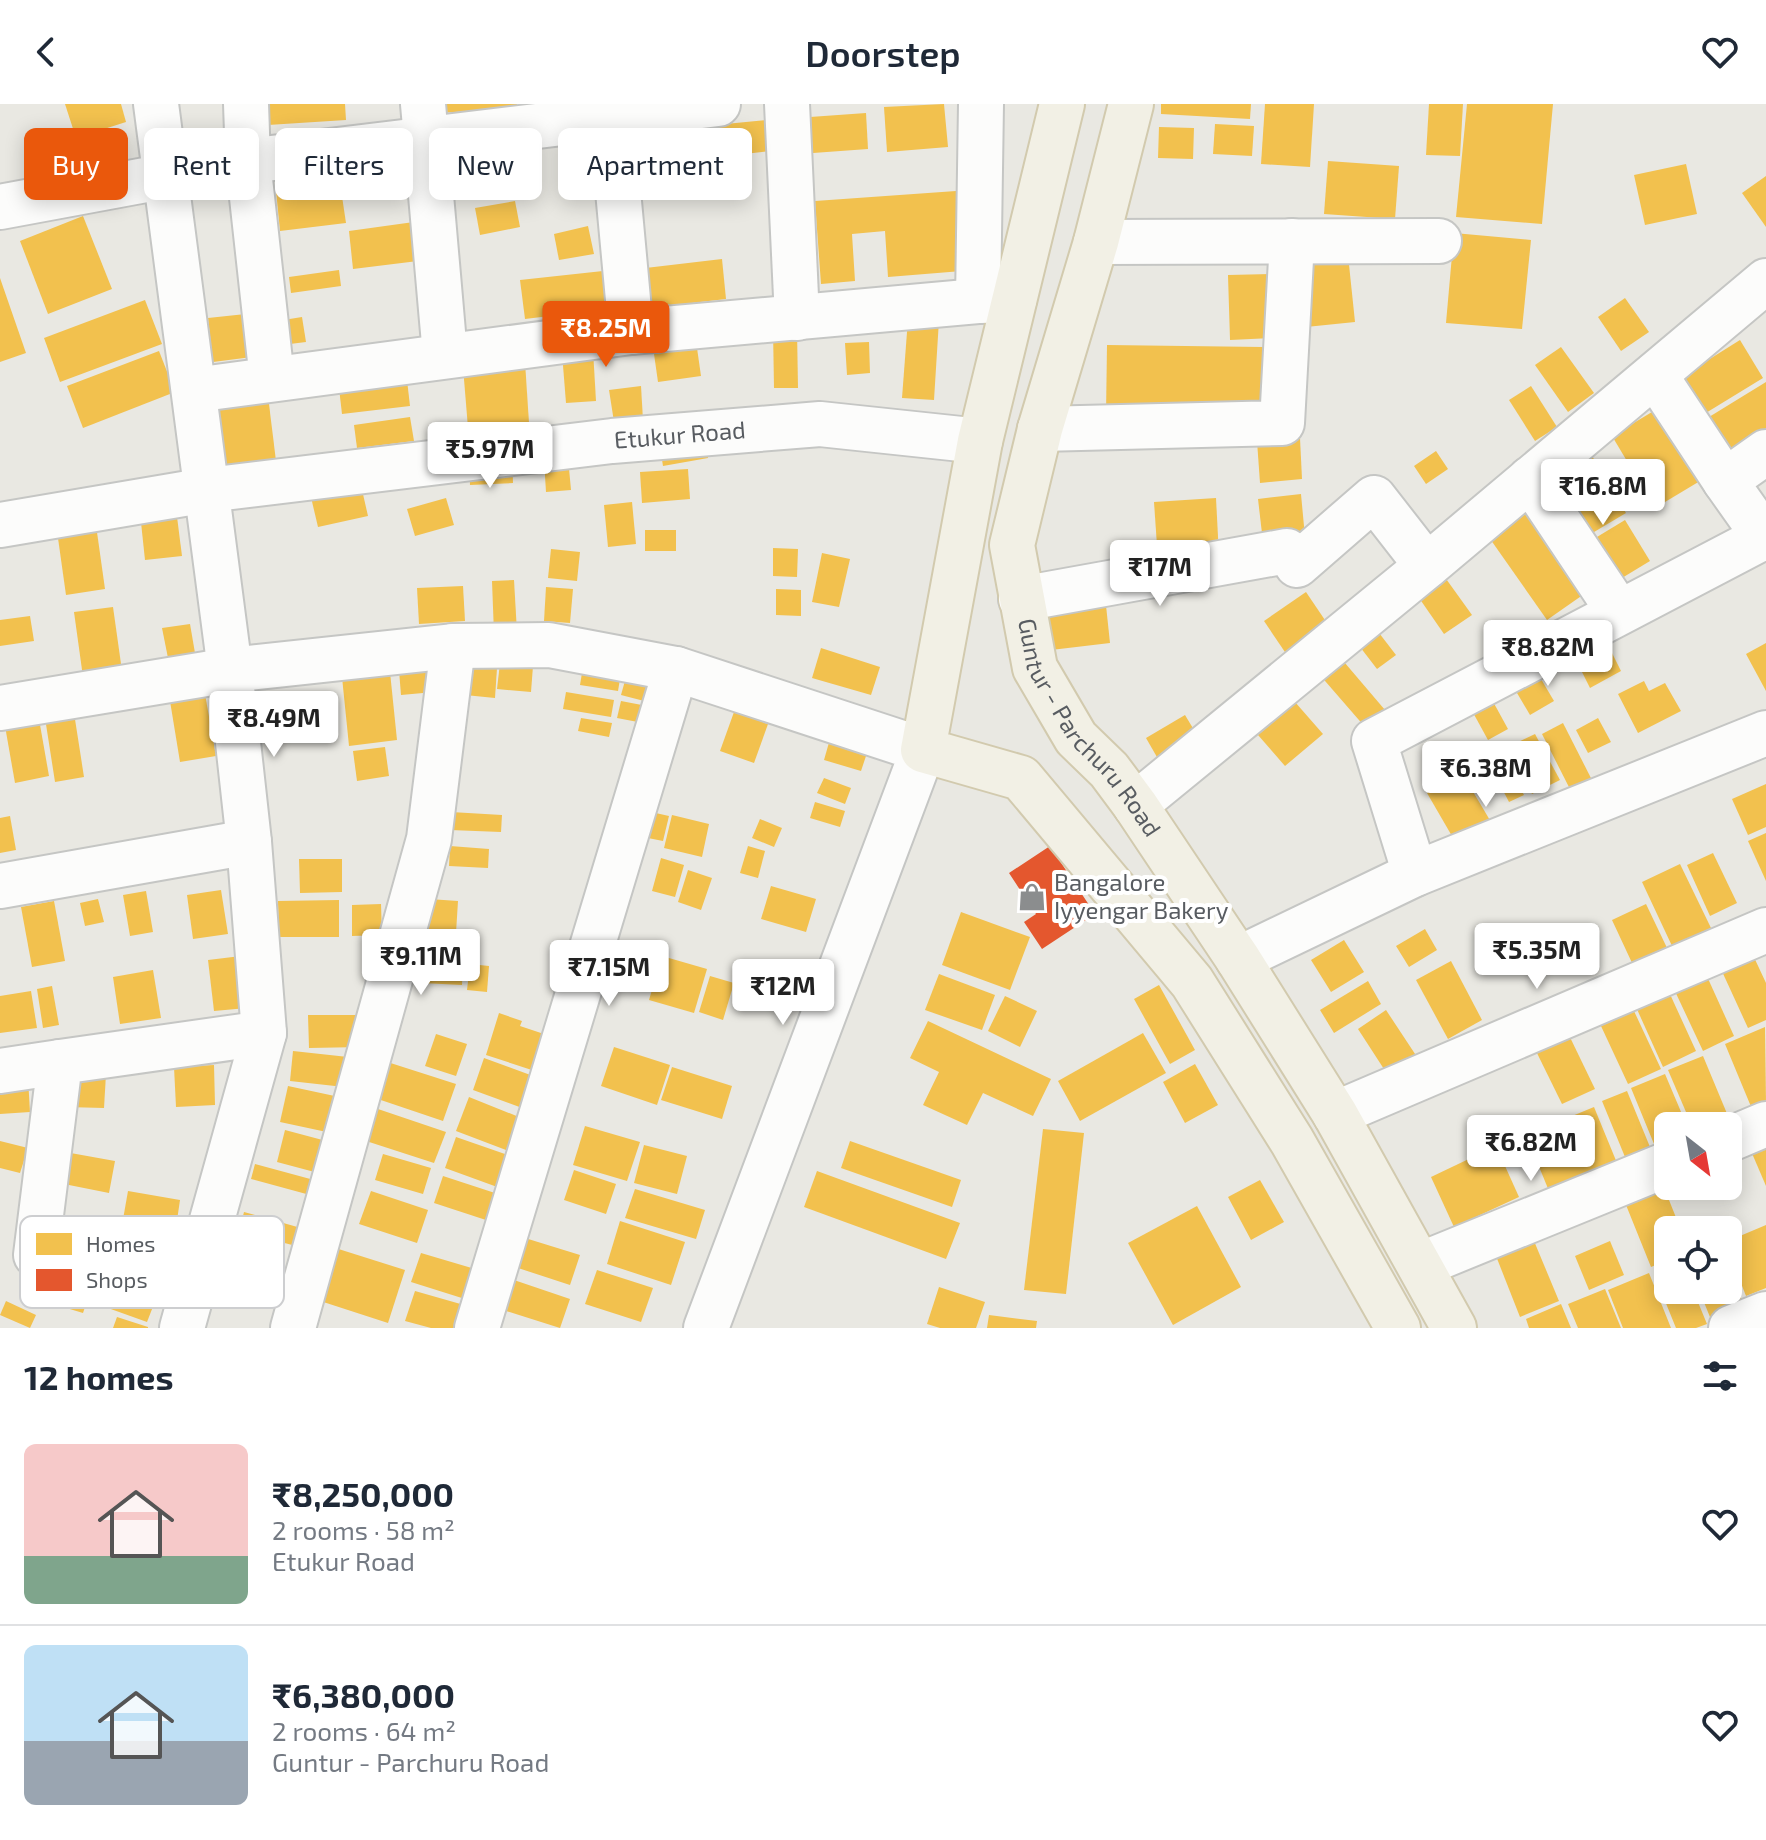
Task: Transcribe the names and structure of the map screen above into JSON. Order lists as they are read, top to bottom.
{
  "streets": {
    "main road": ["Guntur - Parchuru Road"],
    "street": ["Etukur Road"]
  },
  "places": {
    "shop": ["Bangalore Iyyengar Bakery"]
  },
  "legend": ["Homes", "Shops"],
  "north": "bottom right",
  "page": {
    "header": "Doorstep",
    "chip": [
      "Buy",
      "Rent",
      "Filters",
      "New",
      "Apartment"
    ],
    "price": [
      "₹8.25M",
      "₹5.97M",
      "₹16.8M",
      "₹17M",
      "₹8.82M",
      "₹8.49M",
      "₹6.38M",
      "₹5.35M",
      "₹9.11M",
      "₹7.15M",
      "₹12M",
      "₹6.82M"
    ],
    "heading": "12 homes",
    "list": [
      {
        "name": "₹8,250,000",
        "note": "2 rooms · 58 m² · Etukur Road"
      },
      {
        "name": "₹6,380,000",
        "note": "2 rooms · 64 m² · Guntur - Parchuru Road"
      }
    ]
  }
}
